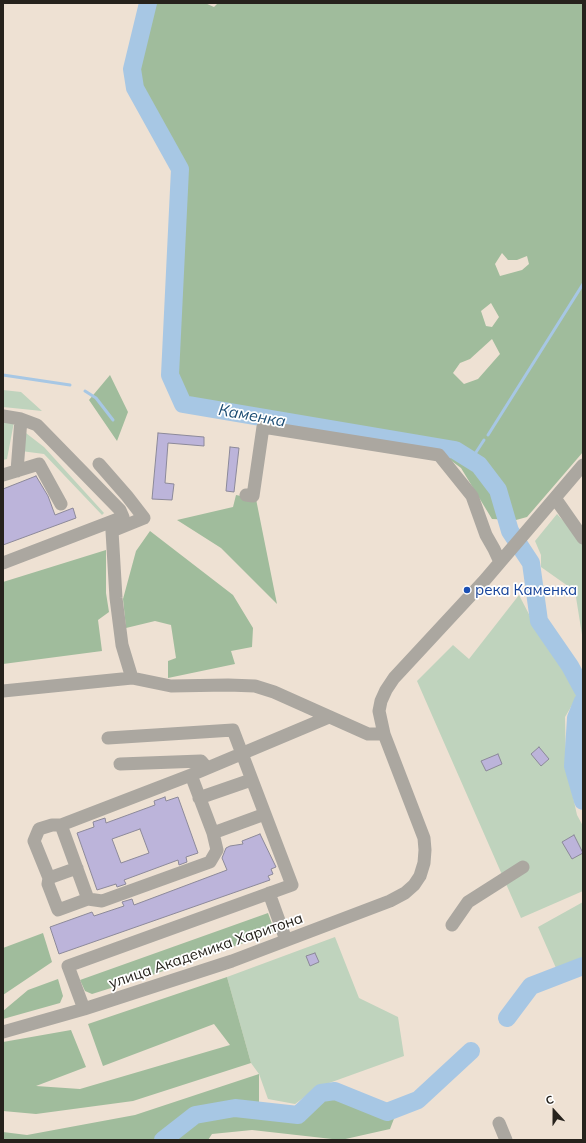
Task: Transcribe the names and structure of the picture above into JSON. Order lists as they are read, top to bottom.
{
  "streets": {
    "street": ["улица Академика Харитона"]
  },
  "water": ["Каменка"],
  "places": ["река Каменка"],
  "north": "top"
}
